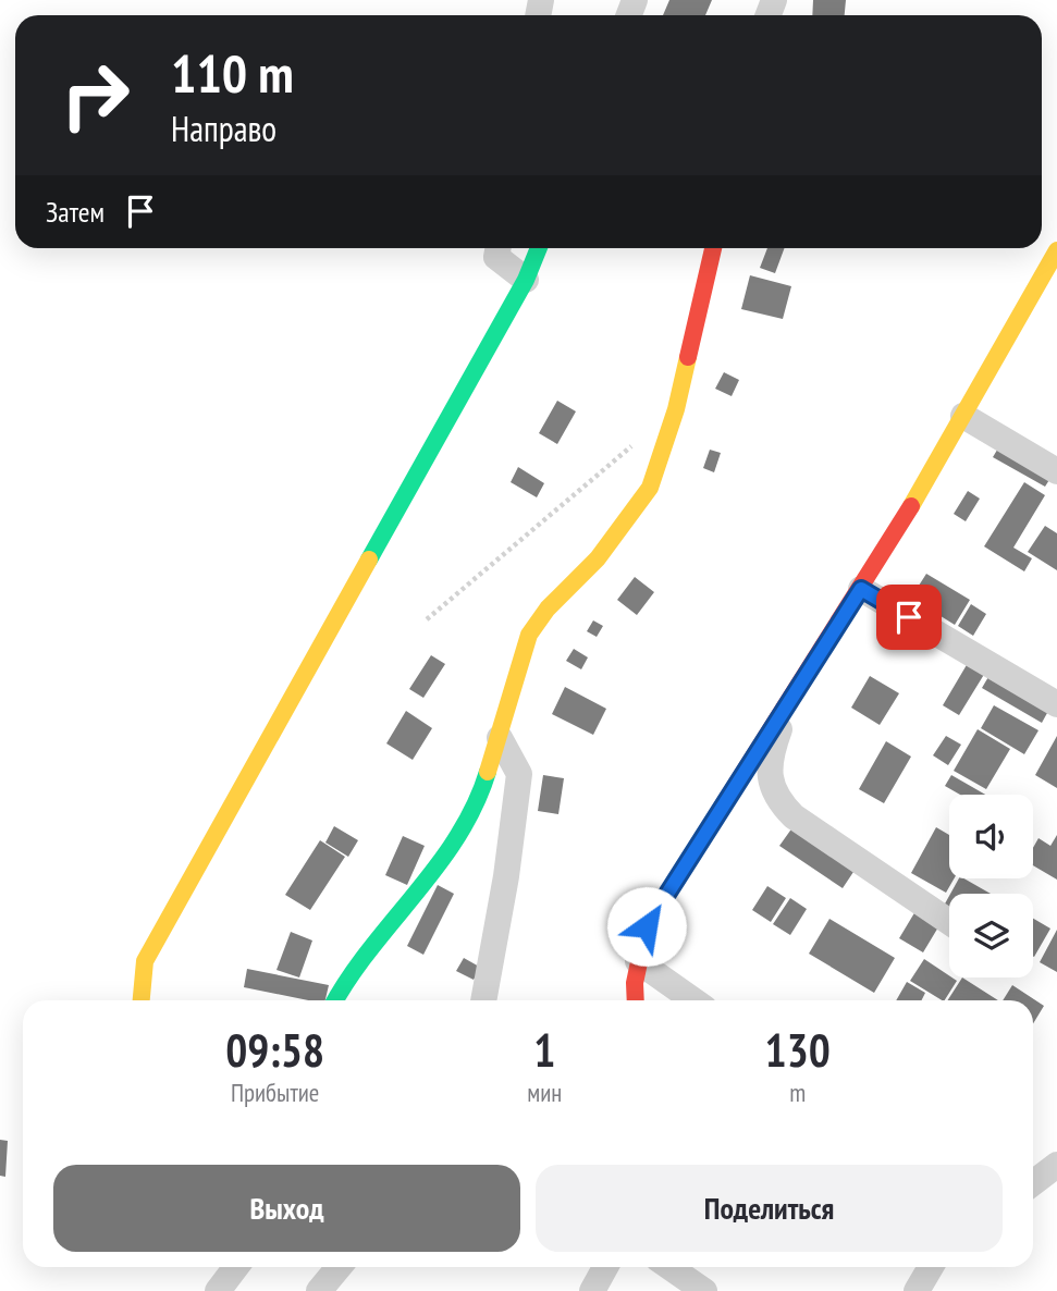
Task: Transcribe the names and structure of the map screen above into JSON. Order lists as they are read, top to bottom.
{
  "page": {
    "turn": ["110 m", "Направо"],
    "then": "Затем",
    "eta": [
      "09:58",
      "Прибытие",
      "1",
      "мин",
      "130",
      "m"
    ],
    "buttons": ["Выход", "Поделиться"]
  }
}
